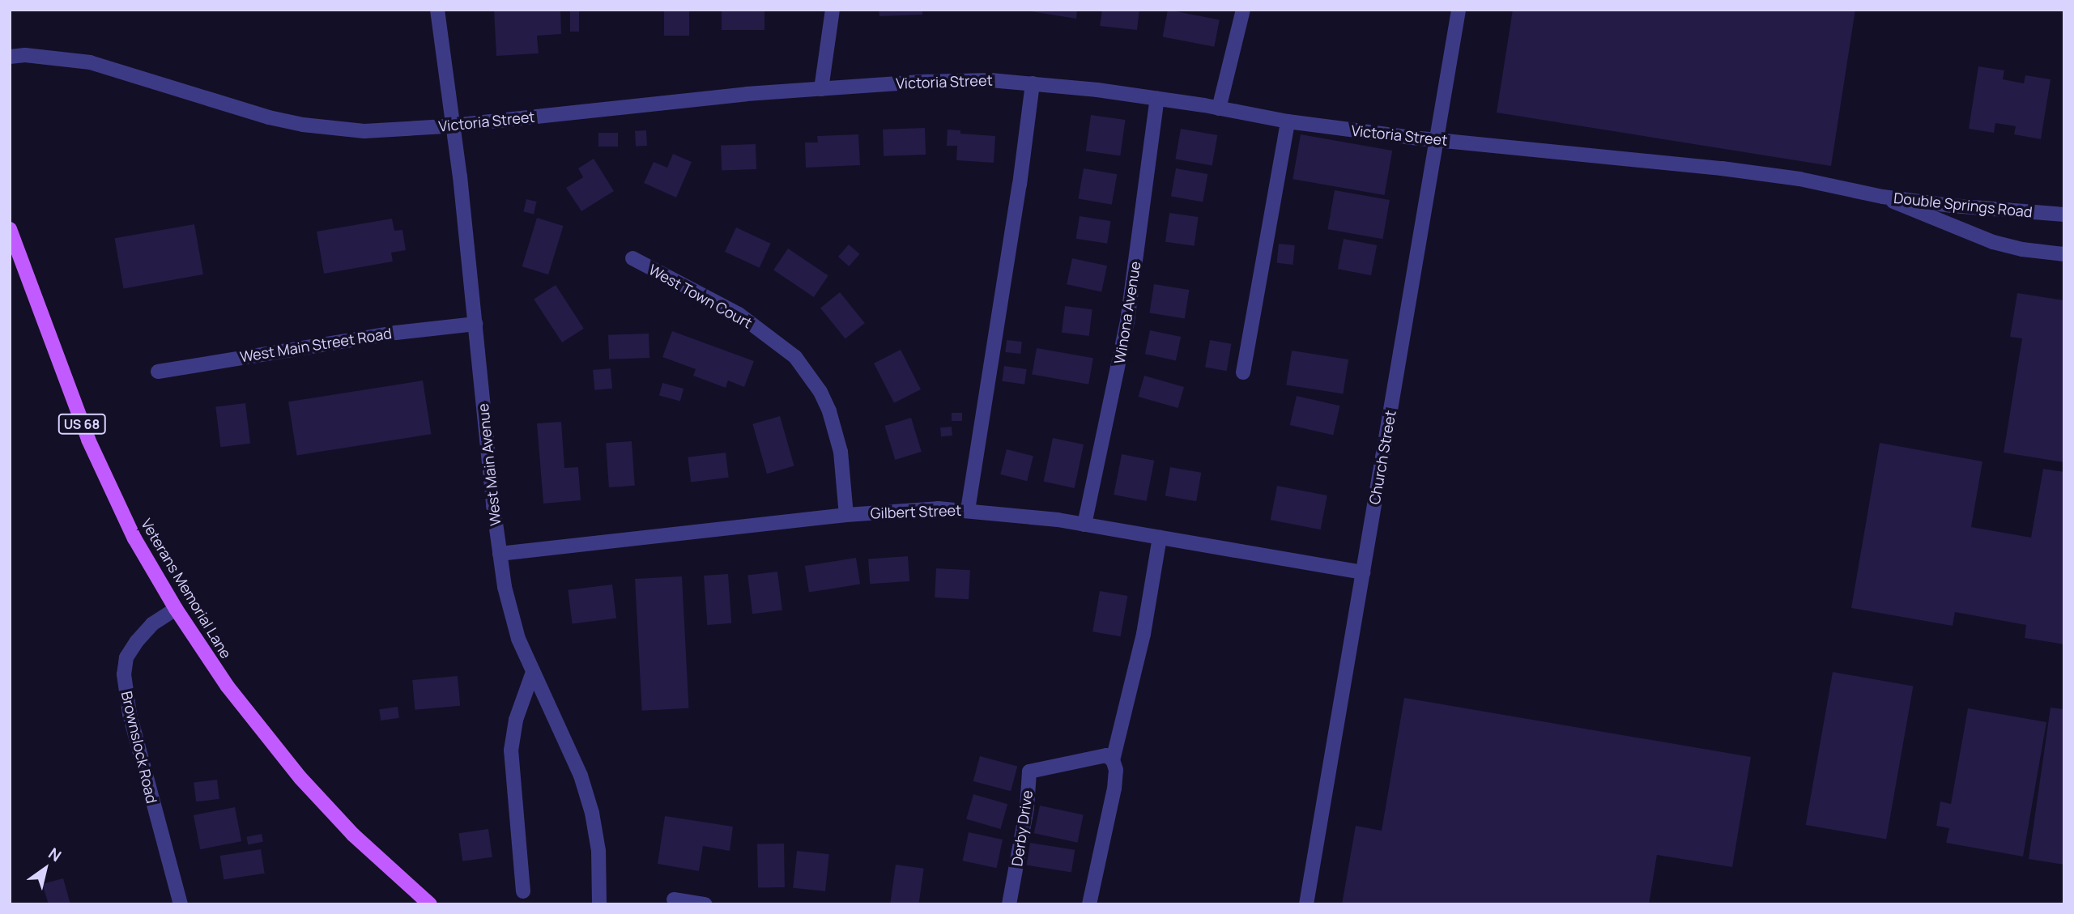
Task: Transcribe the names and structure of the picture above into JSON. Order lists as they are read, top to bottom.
{
  "streets": {
    "main road": ["US 68", "Veterans Memorial Lane"],
    "street": [
      "Victoria Street",
      "Double Springs Road",
      "West Town Court",
      "Winona Avenue",
      "West Main Street Road",
      "Church Street",
      "West Main Avenue",
      "Gilbert Street",
      "Brownslock Road",
      "Derby Drive"
    ]
  },
  "crossings": [
    ["Victoria Street", "Double Springs Road"],
    ["Victoria Street", "Winona Avenue"],
    ["Victoria Street", "Church Street"],
    ["Victoria Street", "West Main Avenue"],
    ["West Town Court", "Gilbert Street"],
    ["Winona Avenue", "Gilbert Street"],
    ["West Main Street Road", "West Main Avenue"],
    ["Church Street", "Gilbert Street"],
    ["West Main Avenue", "Gilbert Street"],
    ["Veterans Memorial Lane", "Brownslock Road"]
  ],
  "north": "top right"
}
